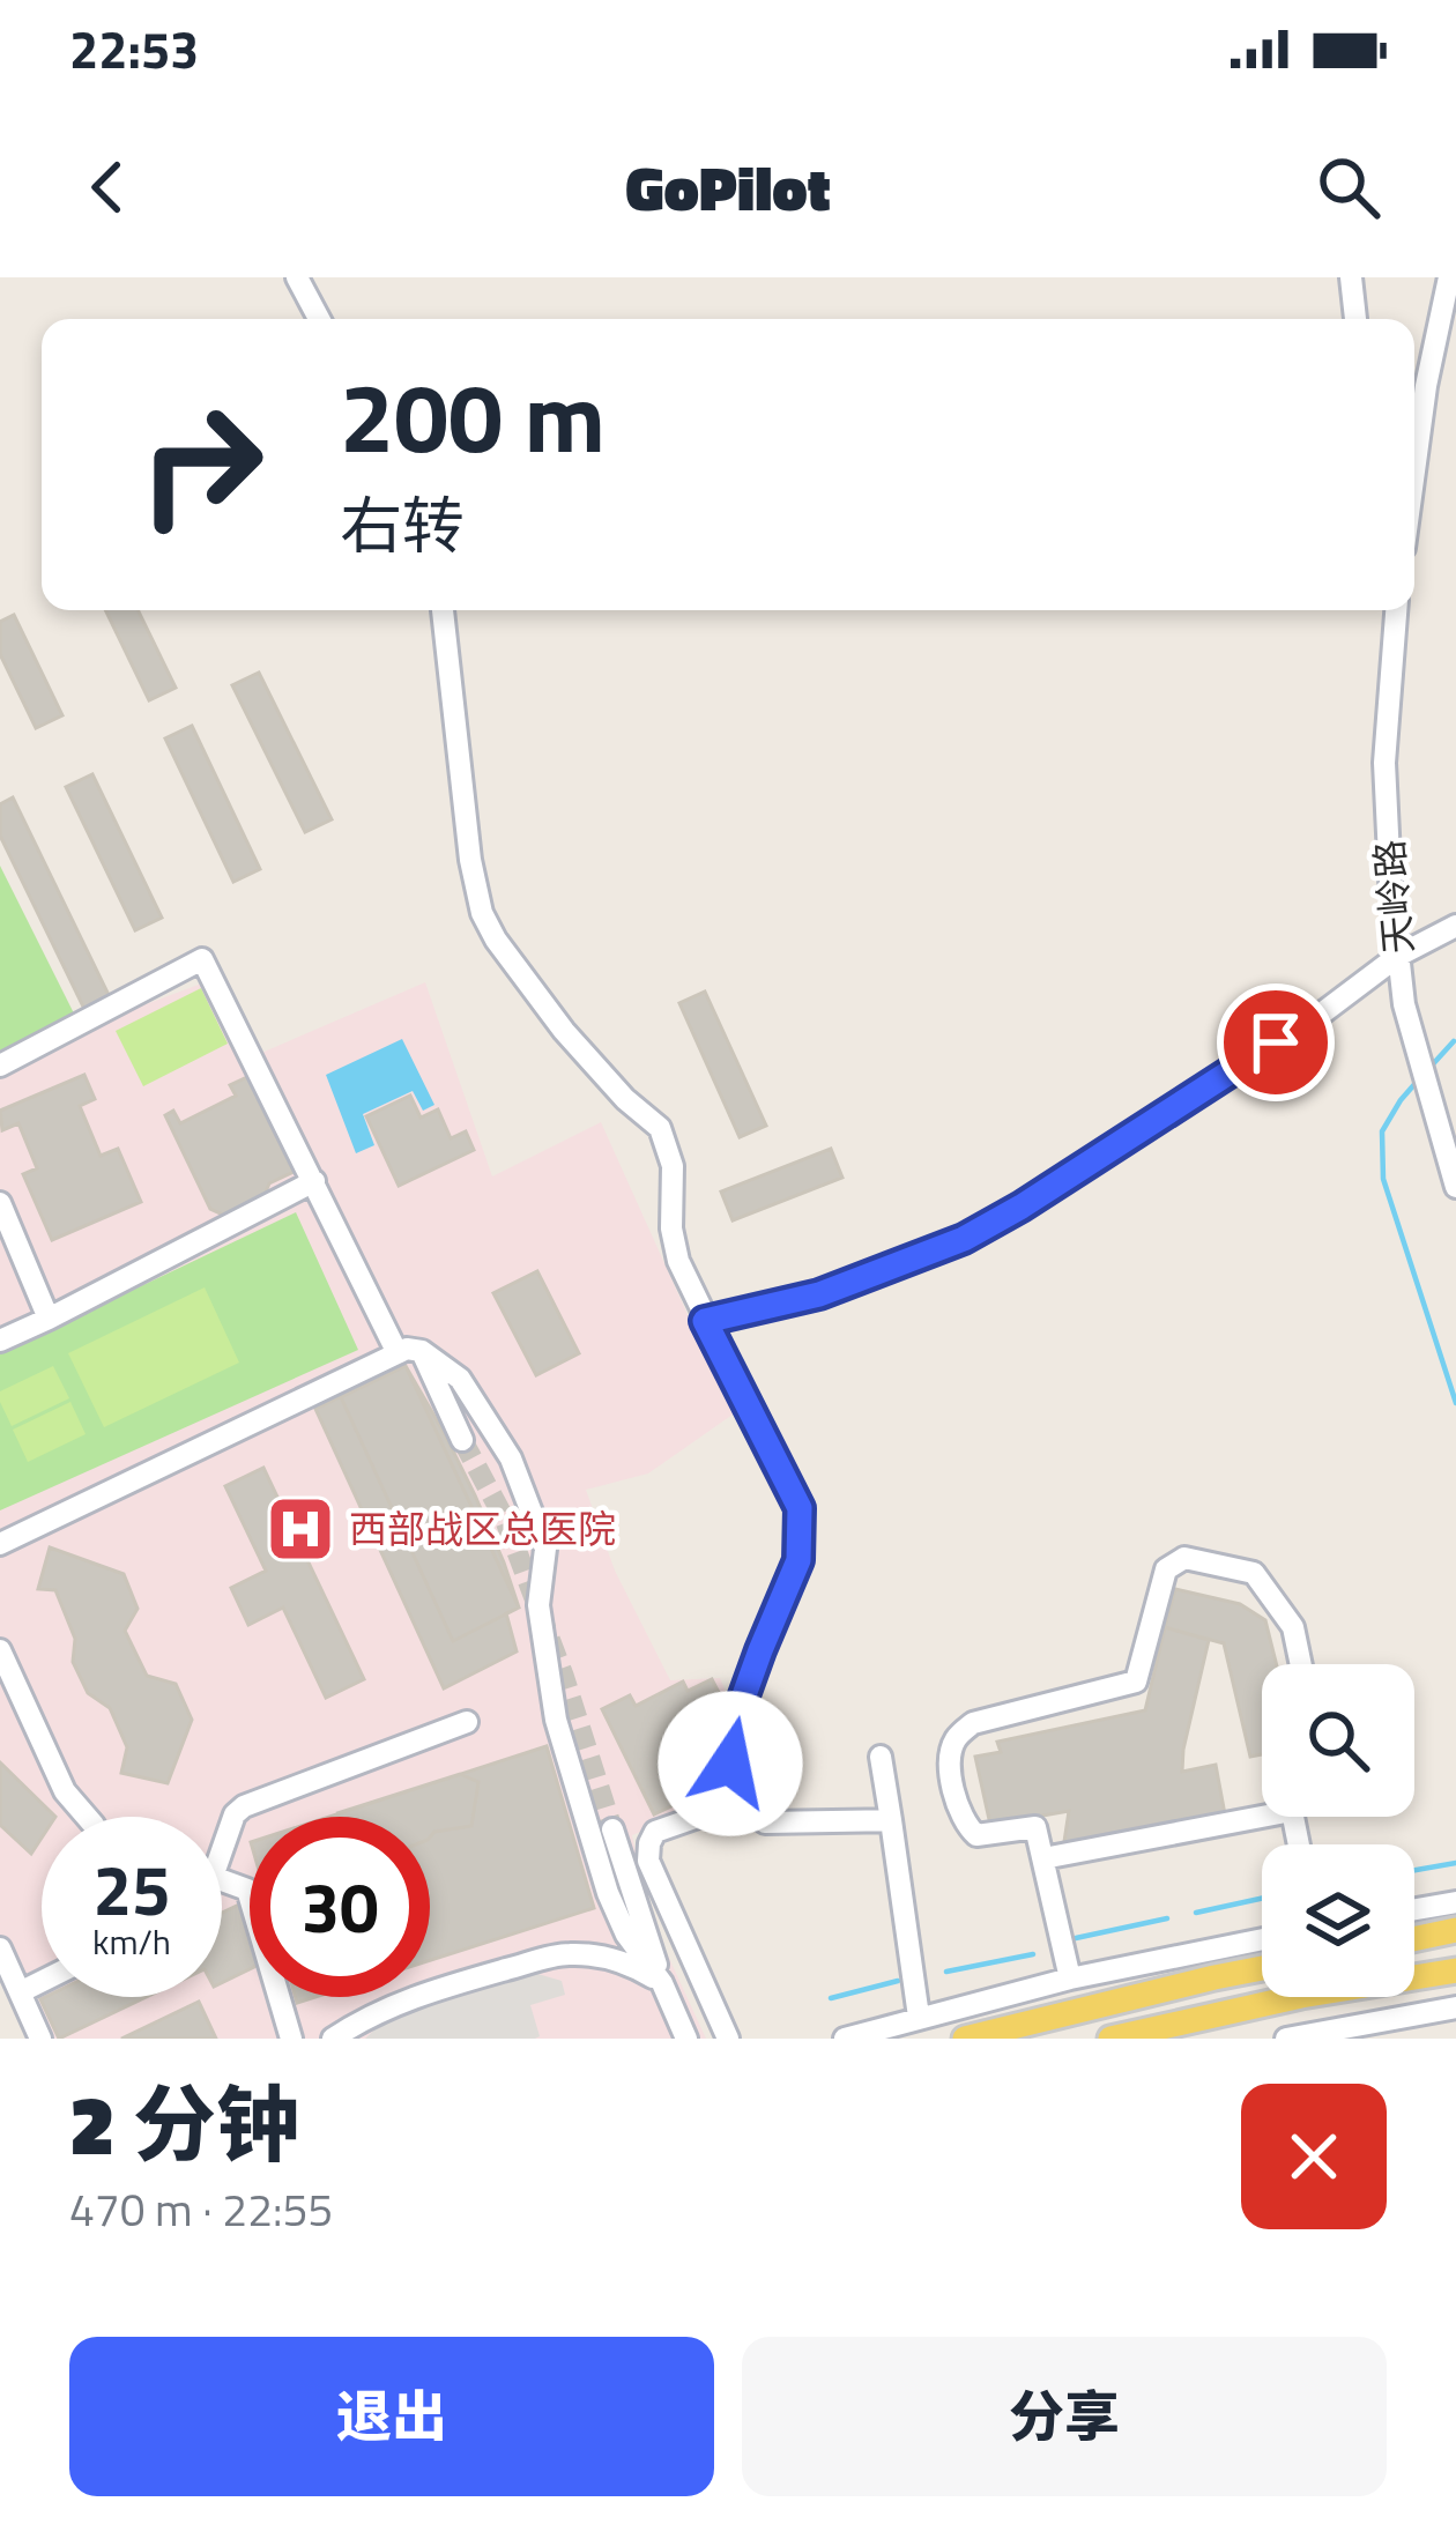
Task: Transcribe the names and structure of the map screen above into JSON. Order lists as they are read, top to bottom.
{
  "streets": {
    "street": ["天岭路"]
  },
  "places": {
    "hospital": ["西部战区总医院"]
  },
  "page": {
    "status": "22:53",
    "header": "GoPilot",
    "turn": ["200 m", "右转"],
    "speed": "25 km/h",
    "limit": "30",
    "heading": ["2 分钟", "470 m · 22:55"],
    "buttons": ["退出", "分享"]
  }
}
